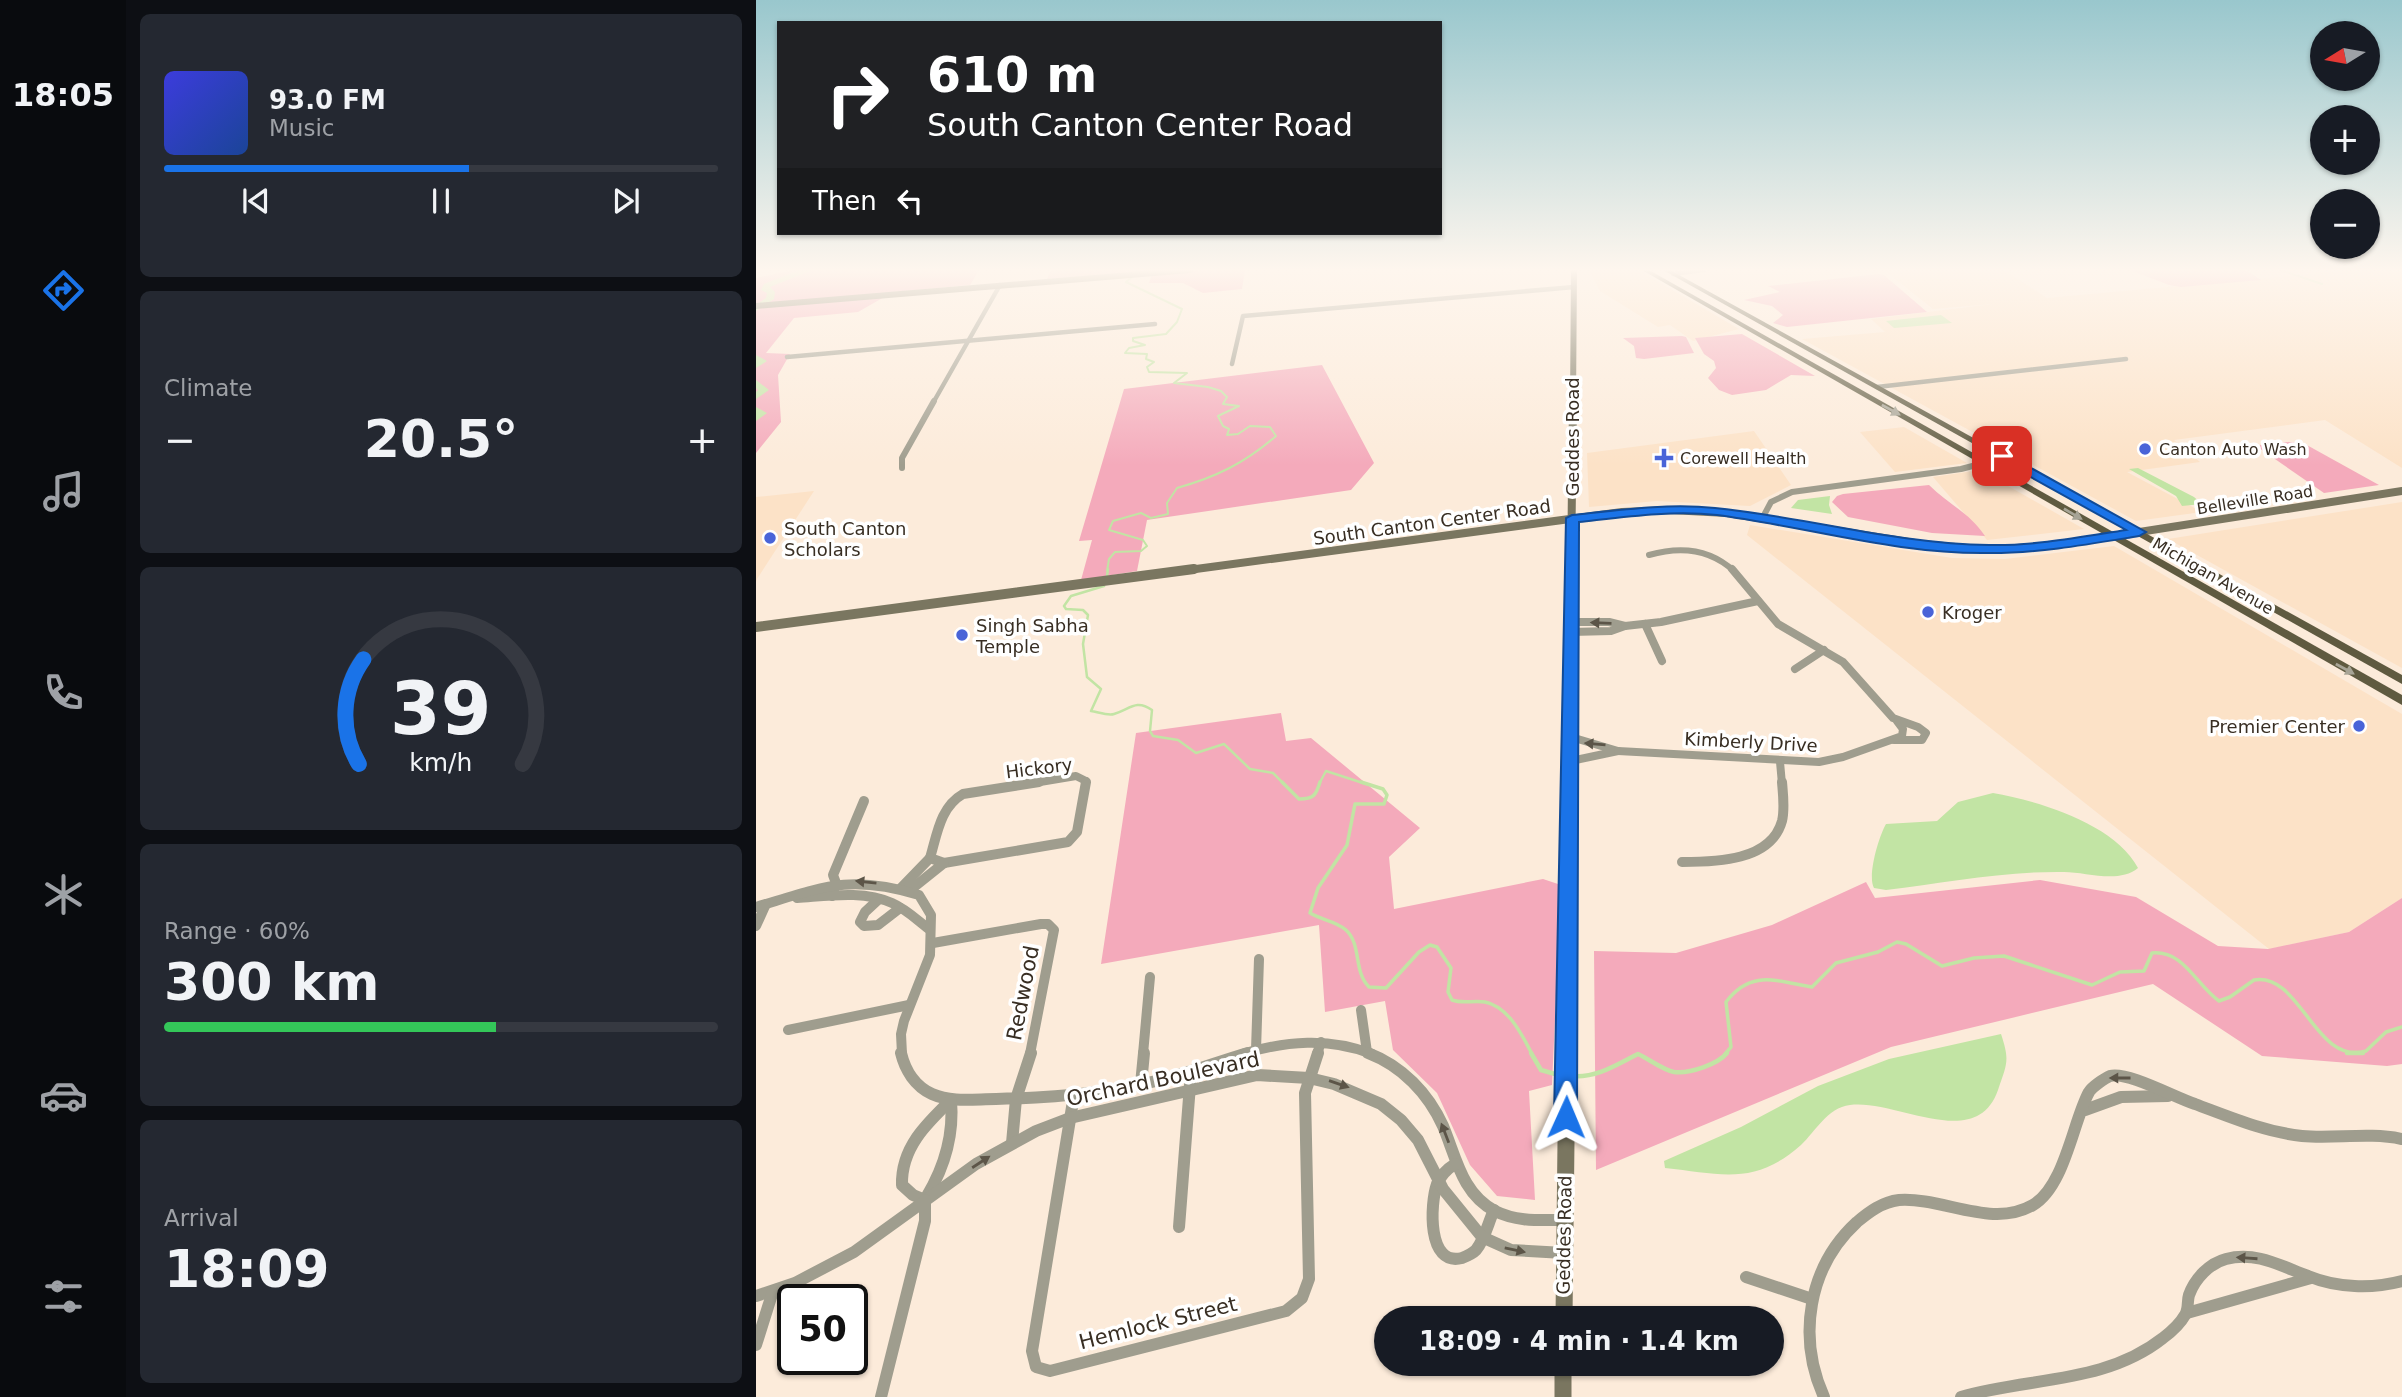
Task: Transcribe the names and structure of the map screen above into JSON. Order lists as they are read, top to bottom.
{
  "streets": {
    "main road": [
      "Geddes Road",
      "Belleville Road",
      "South Canton Center Road",
      "Michigan Avenue"
    ],
    "street": [
      "Kimberly Drive",
      "Hickory",
      "Redwood",
      "Orchard Boulevard",
      "Hemlock Street"
    ]
  },
  "crossings": [
    ["Geddes Road", "South Canton Center Road"],
    ["Geddes Road", "Kimberly Drive"],
    ["Geddes Road", "Orchard Boulevard"],
    ["Belleville Road", "South Canton Center Road"],
    ["Belleville Road", "Michigan Avenue"],
    ["South Canton Center Road", "Michigan Avenue"],
    ["Redwood", "Orchard Boulevard"],
    ["Orchard Boulevard", "Hemlock Street"]
  ],
  "places": {
    "other": [
      "Canton Auto Wash",
      "South Canton Scholars",
      "Kroger",
      "Singh Sabha Temple",
      "Premier Center"
    ],
    "health": ["Corewell Health"]
  },
  "north": "left",
  "page": {
    "tabs": "18:05",
    "map_buttons": ["+", "−"],
    "turn": ["610 m", "South Canton Center Road"],
    "song": ["93.0 FM", "Music"],
    "then": "Then",
    "tile": [
      "Climate",
      ["Range · 60%", "300 km"],
      ["Arrival", "18:09"]
    ],
    "heat": ["−", "20.5°", "+"],
    "limit": "50",
    "trip": "18:09 · 4 min · 1.4 km",
    "gauge": ["39", "km/h"]
  }
}
